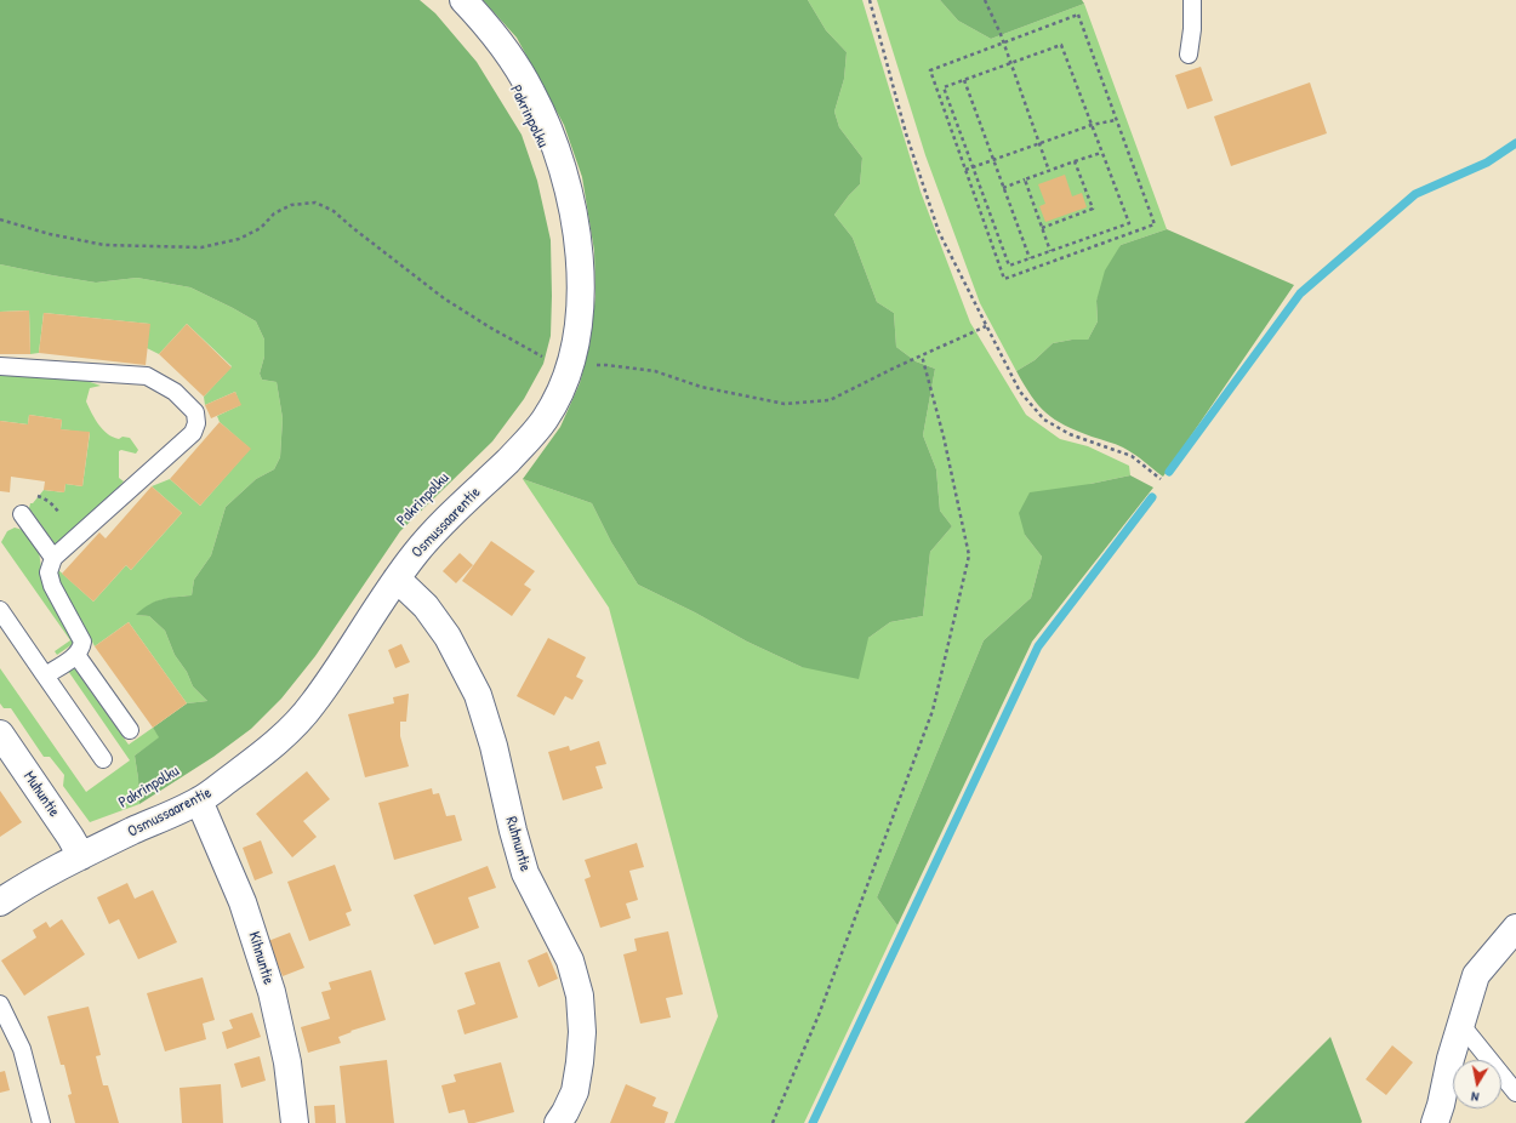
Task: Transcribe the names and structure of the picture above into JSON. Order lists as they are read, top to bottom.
{
  "streets": {
    "street": [
      "Osmussaarentie",
      "Muhuntie",
      "Ruhnuntie",
      "Kihnuntie"
    ]
  },
  "crossings": [
    ["Osmussaarentie", "Muhuntie"],
    ["Osmussaarentie", "Ruhnuntie"],
    ["Osmussaarentie", "Kihnuntie"]
  ],
  "north": "bottom"
}
